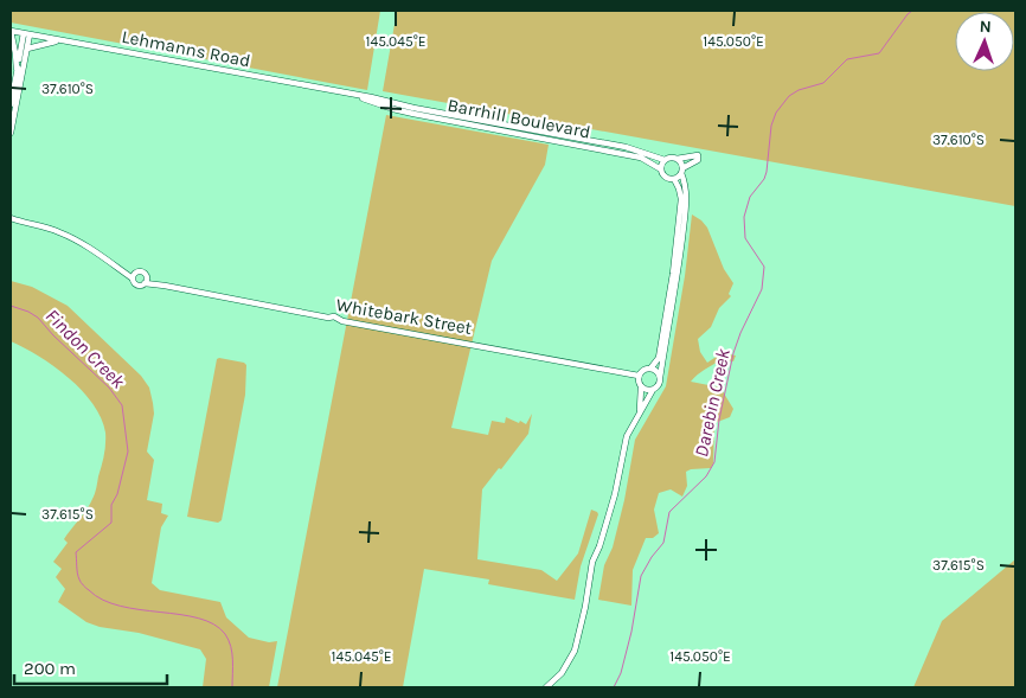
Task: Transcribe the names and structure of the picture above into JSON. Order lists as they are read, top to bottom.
{
  "streets": {
    "street": ["Lehmanns Road", "Barrhill Boulevard", "Whitebark Street"]
  },
  "crossings": [
    ["Lehmanns Road", "Barrhill Boulevard"]
  ],
  "water": ["Findon Creek", "Darebin Creek"],
  "scale_bar": "200 m",
  "north": "top",
  "coordinates": [
    "145.045°E",
    "145.050°E",
    "37.610°S",
    "37.615°S"
  ]
}
